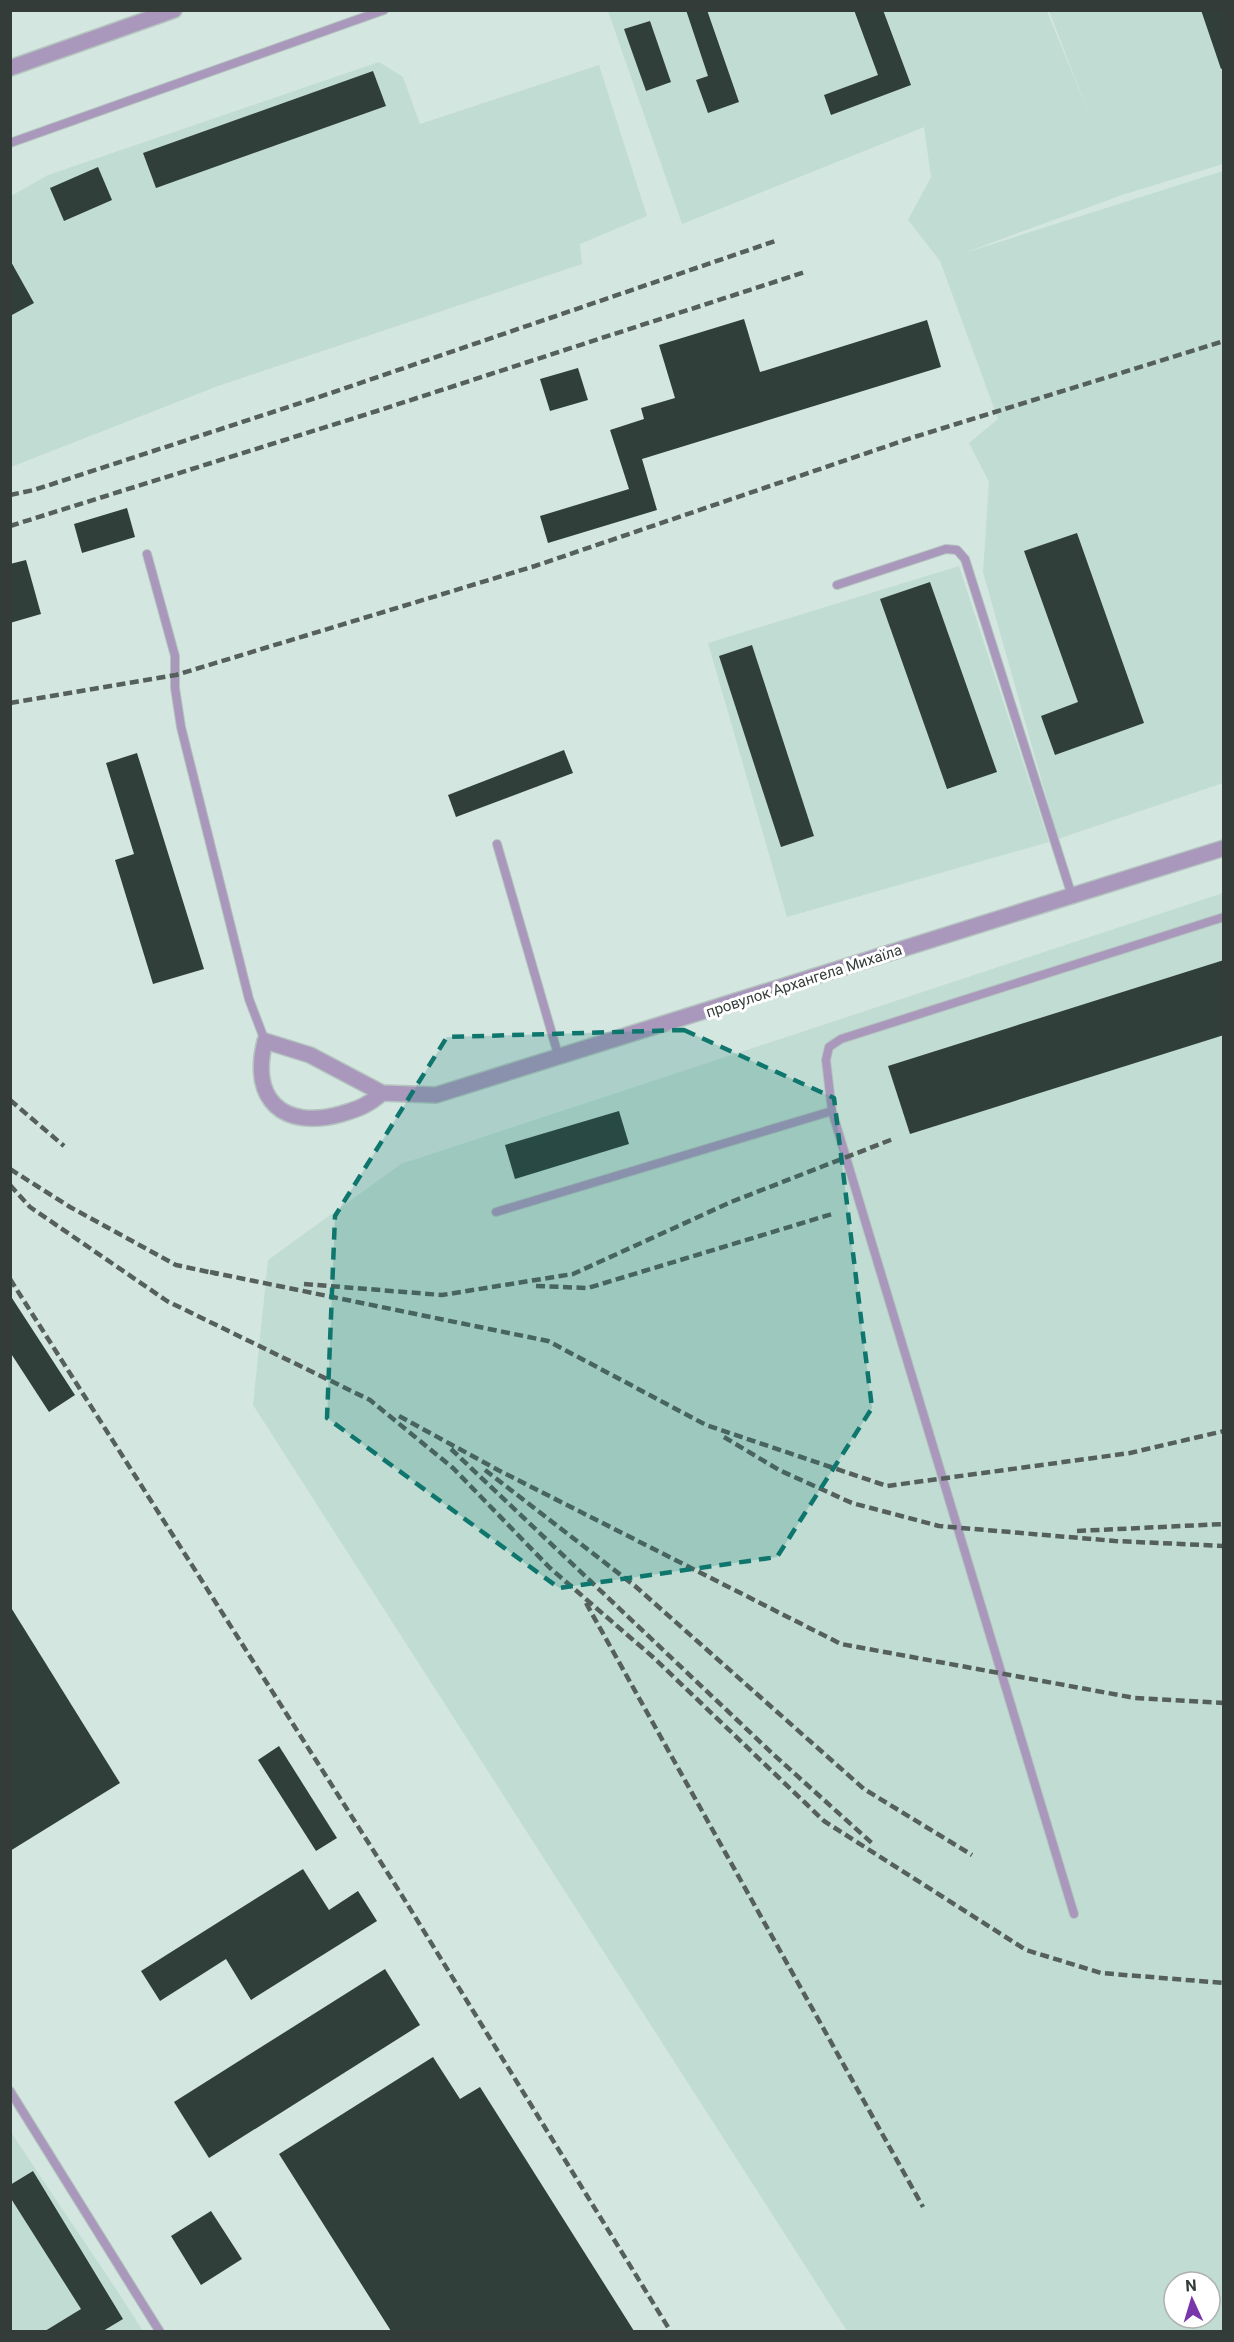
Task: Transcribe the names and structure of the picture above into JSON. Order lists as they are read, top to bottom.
{
  "streets": {
    "street": ["провулок Архангела Михаїла"]
  },
  "north": "top"
}
